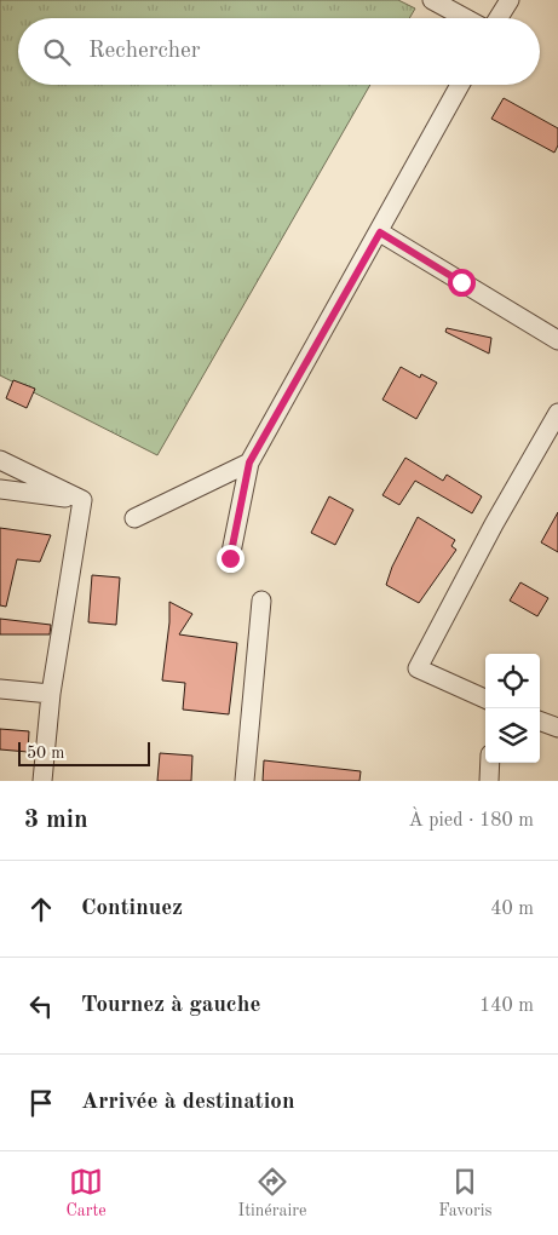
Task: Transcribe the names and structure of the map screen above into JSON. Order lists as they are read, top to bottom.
{
  "scale_bar": "50 m",
  "page": {
    "search": "Rechercher",
    "scale": "50 m",
    "heading": ["3 min", "À pied · 180 m"],
    "list": [
      ["Continuez", "40 m"],
      ["Tournez à gauche", "140 m"],
      "Arrivée à destination"
    ],
    "nav": ["Carte", "Itinéraire", "Favoris"]
  }
}
